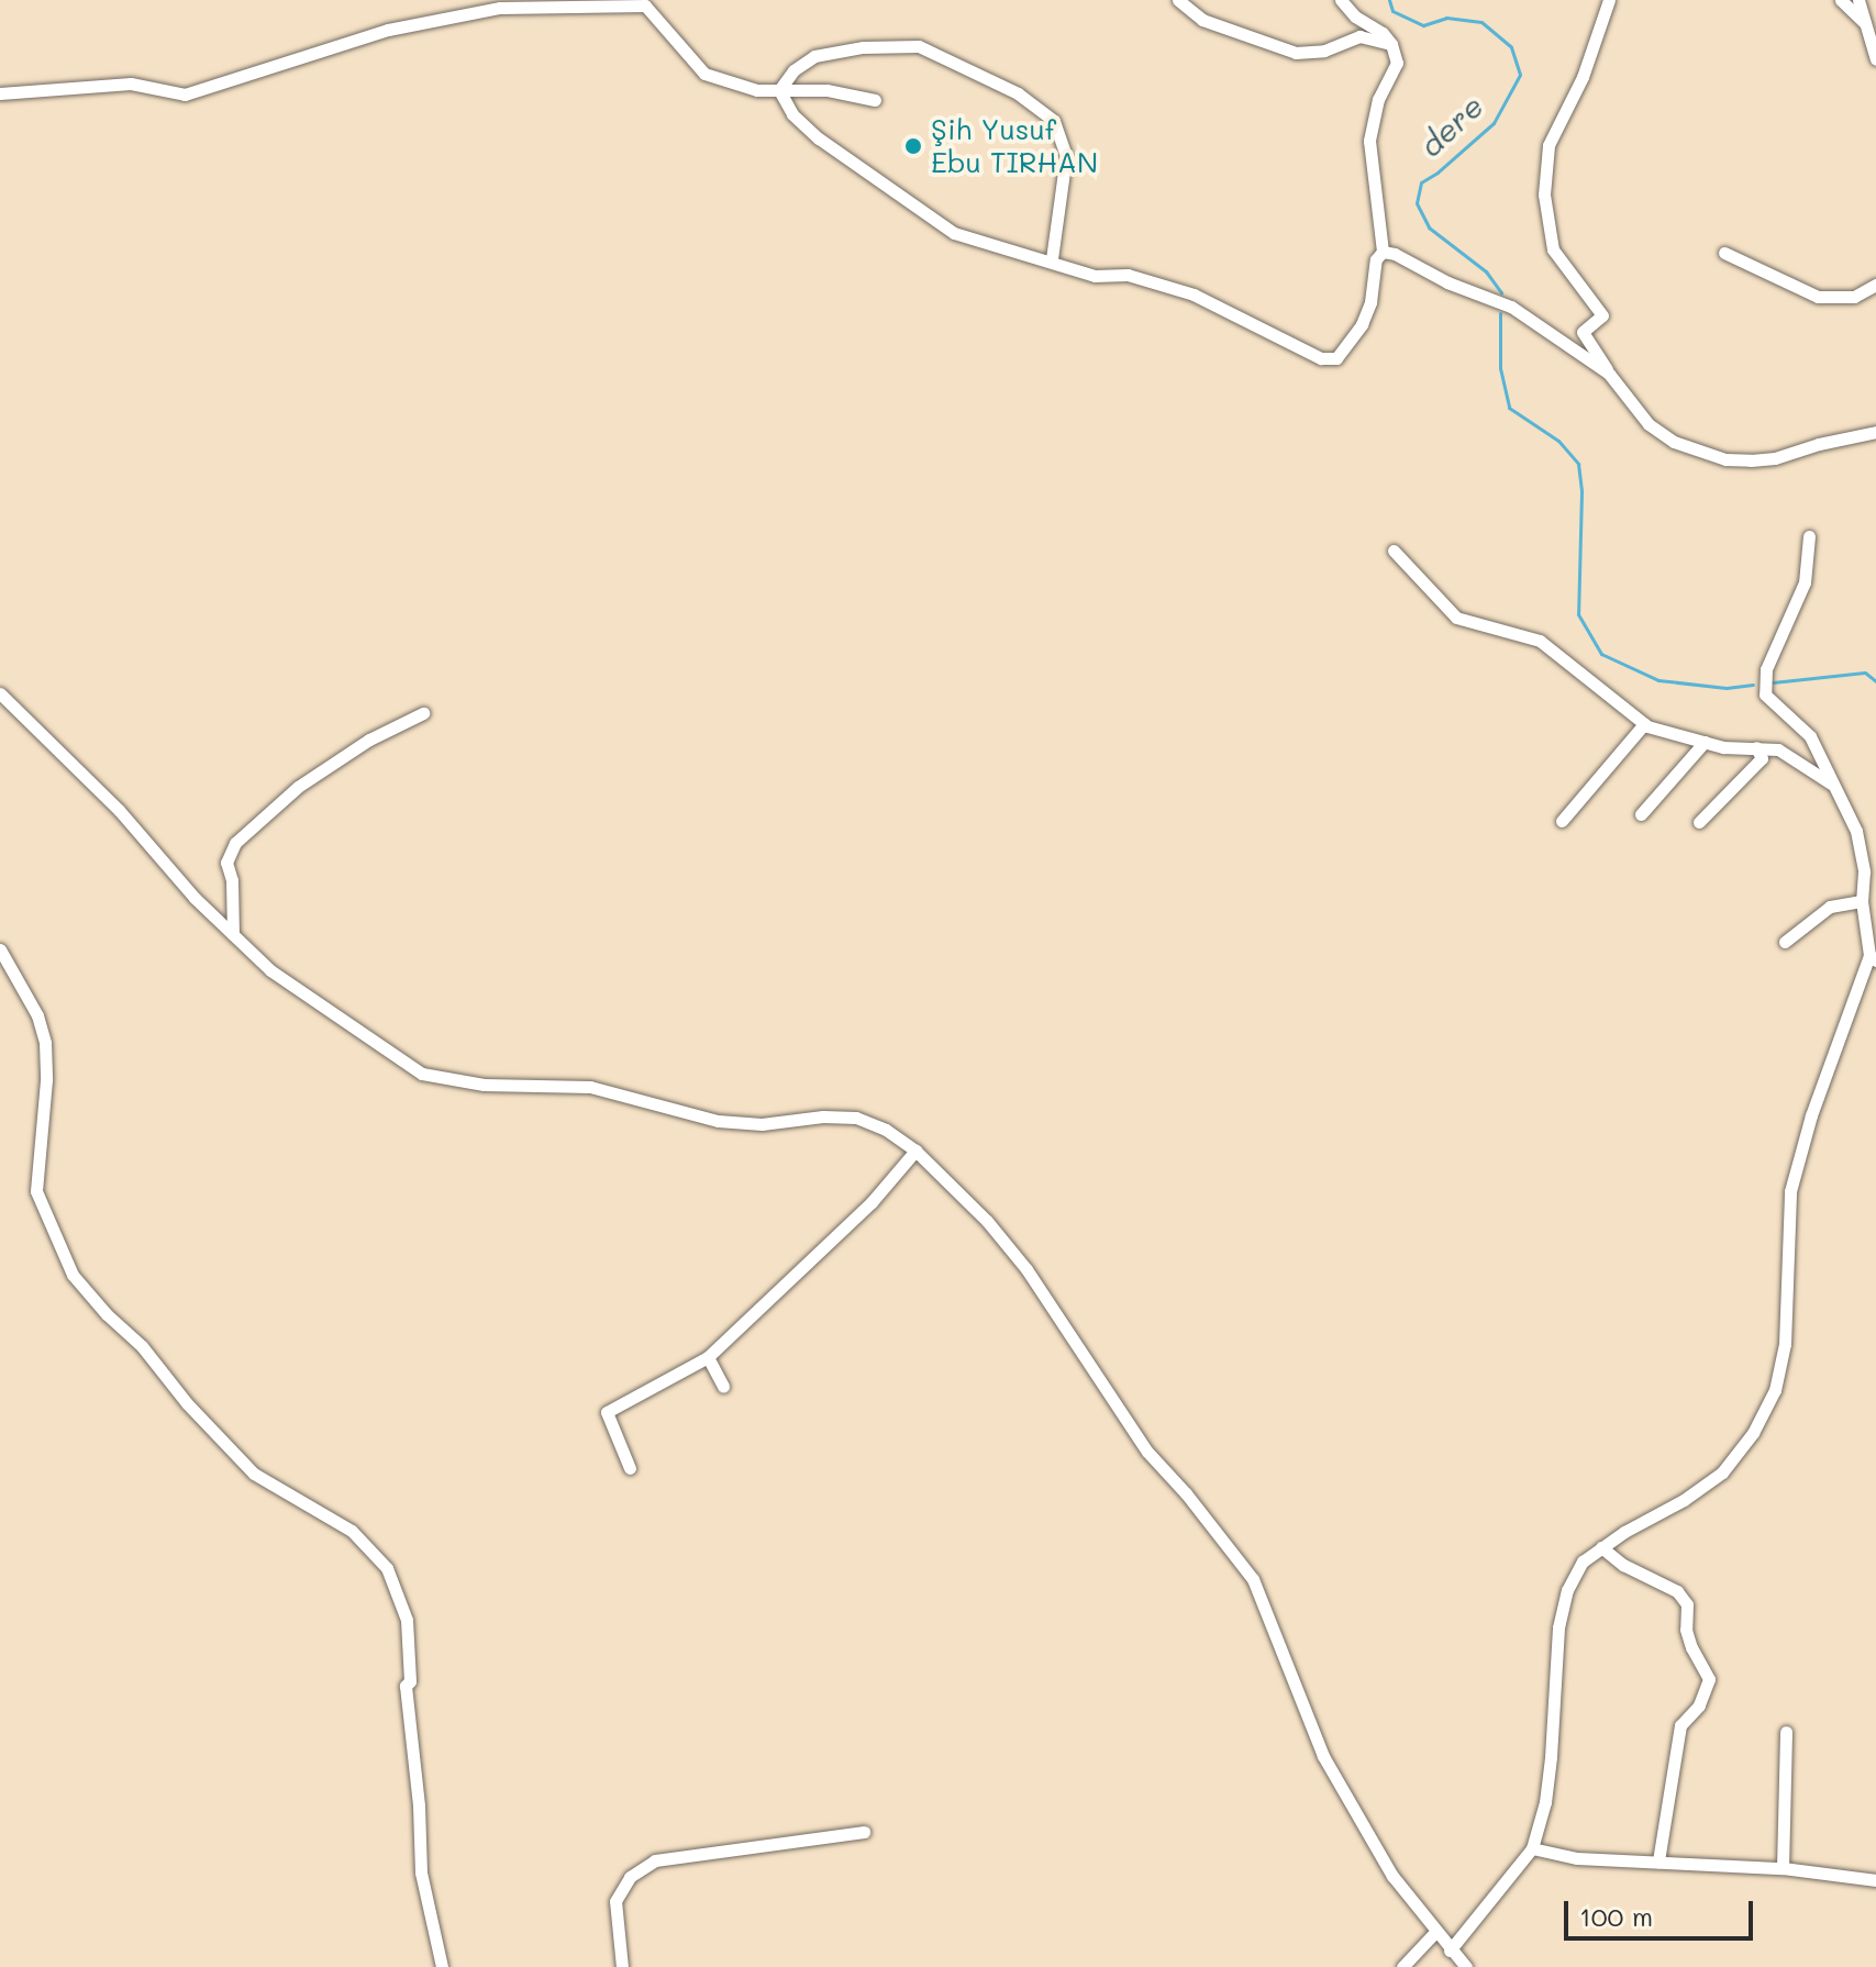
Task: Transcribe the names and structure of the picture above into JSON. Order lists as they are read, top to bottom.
{
  "water": ["dere"],
  "places": ["Şih Yusuf Ebu TIRHAN"],
  "scale_bar": "100 m"
}
